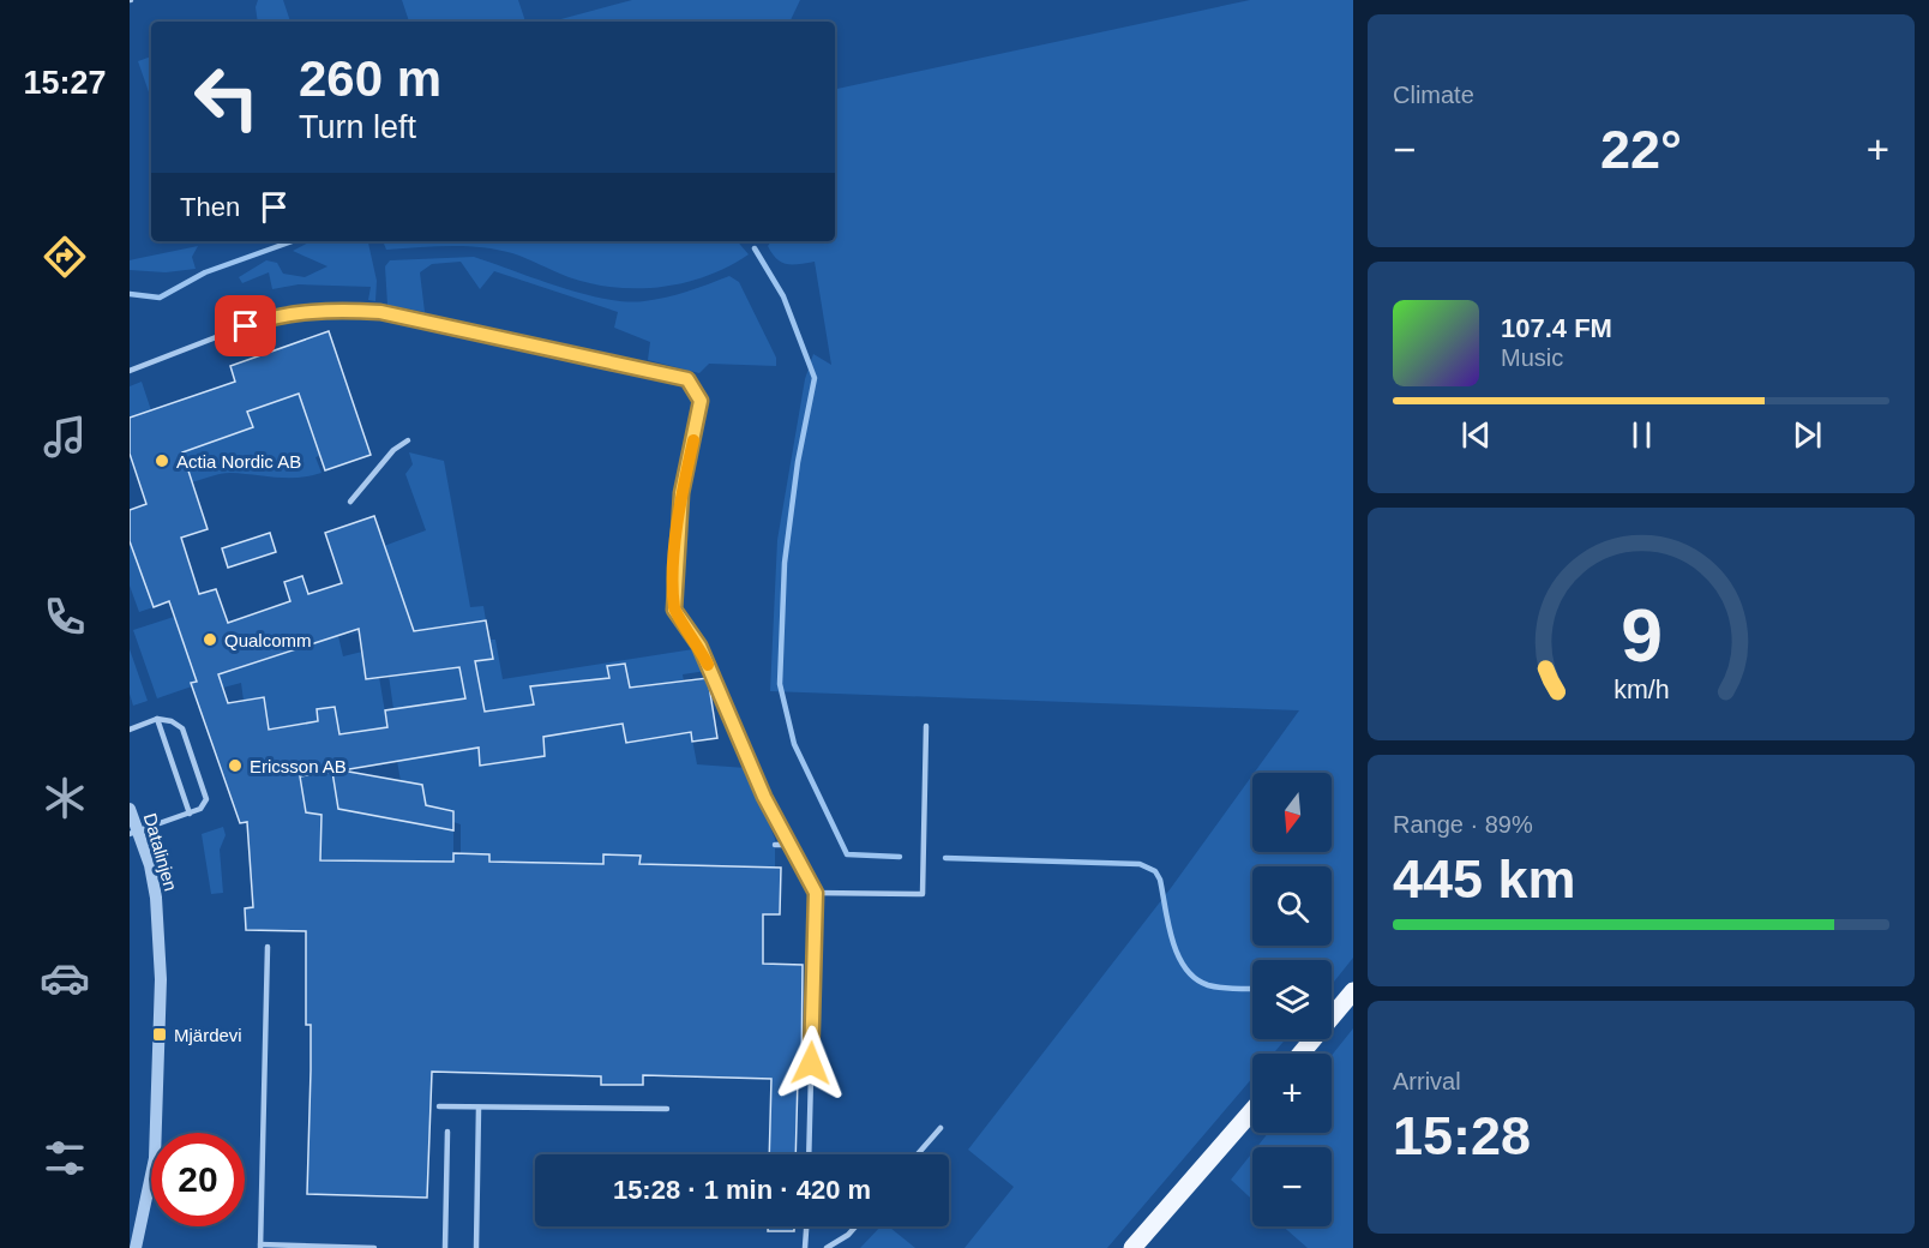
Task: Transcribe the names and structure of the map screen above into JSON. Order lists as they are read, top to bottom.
{
  "streets": {
    "street": ["Datalinjen"]
  },
  "places": {
    "other": ["Actia Nordic AB", "Qualcomm", "Ericsson AB"],
    "transit": ["Mjärdevi"]
  },
  "north": "bottom",
  "page": {
    "tabs": "15:27",
    "tile": [
      "Climate",
      ["Range · 89%", "445 km"],
      ["Arrival", "15:28"]
    ],
    "turn": ["260 m", "Turn left"],
    "heat": ["−", "22°", "+"],
    "then": "Then",
    "song": ["107.4 FM", "Music"],
    "map_buttons": ["+", "−"],
    "limit": "20",
    "trip": "15:28 · 1 min · 420 m",
    "gauge": ["9", "km/h"]
  }
}
